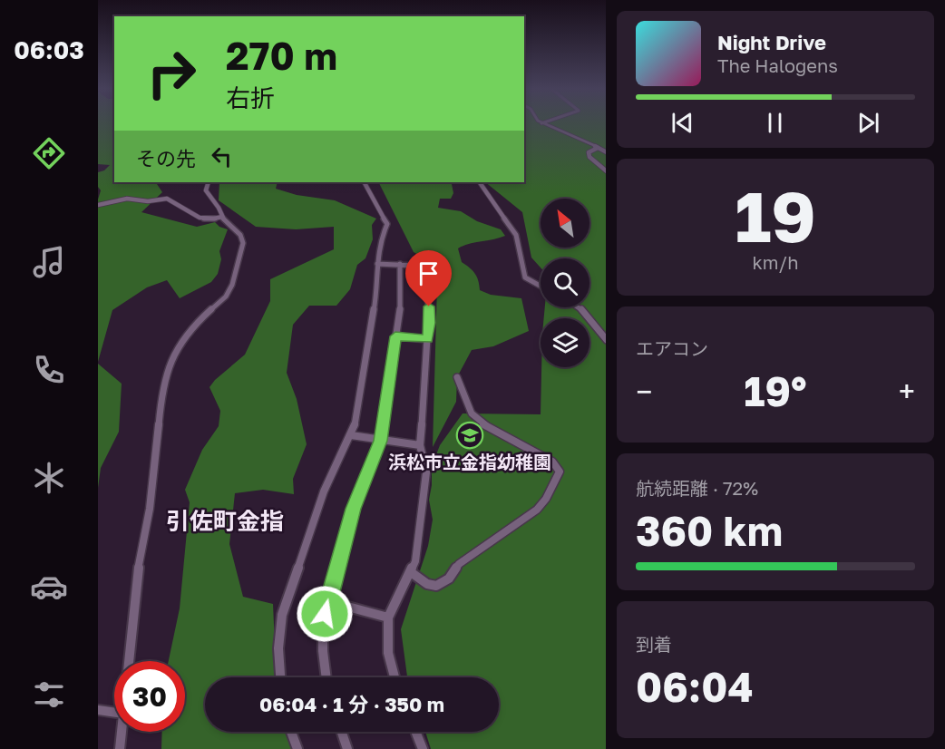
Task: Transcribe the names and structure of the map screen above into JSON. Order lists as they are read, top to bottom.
{
  "districts": ["引佐町金指"],
  "places": {
    "school or university": ["浜松市立金指幼稚園"]
  },
  "north": "top left",
  "page": {
    "tabs": "06:03",
    "turn": ["270 m", "右折"],
    "song": ["Night Drive", "The Halogens"],
    "then": "その先",
    "tile": [
      ["19", "km/h"],
      "エアコン",
      ["航続距離 · 72%", "360 km"],
      ["到着", "06:04"]
    ],
    "heat": ["−", "19°", "+"],
    "limit": "30",
    "trip": "06:04 · 1 分 · 350 m"
  }
}
